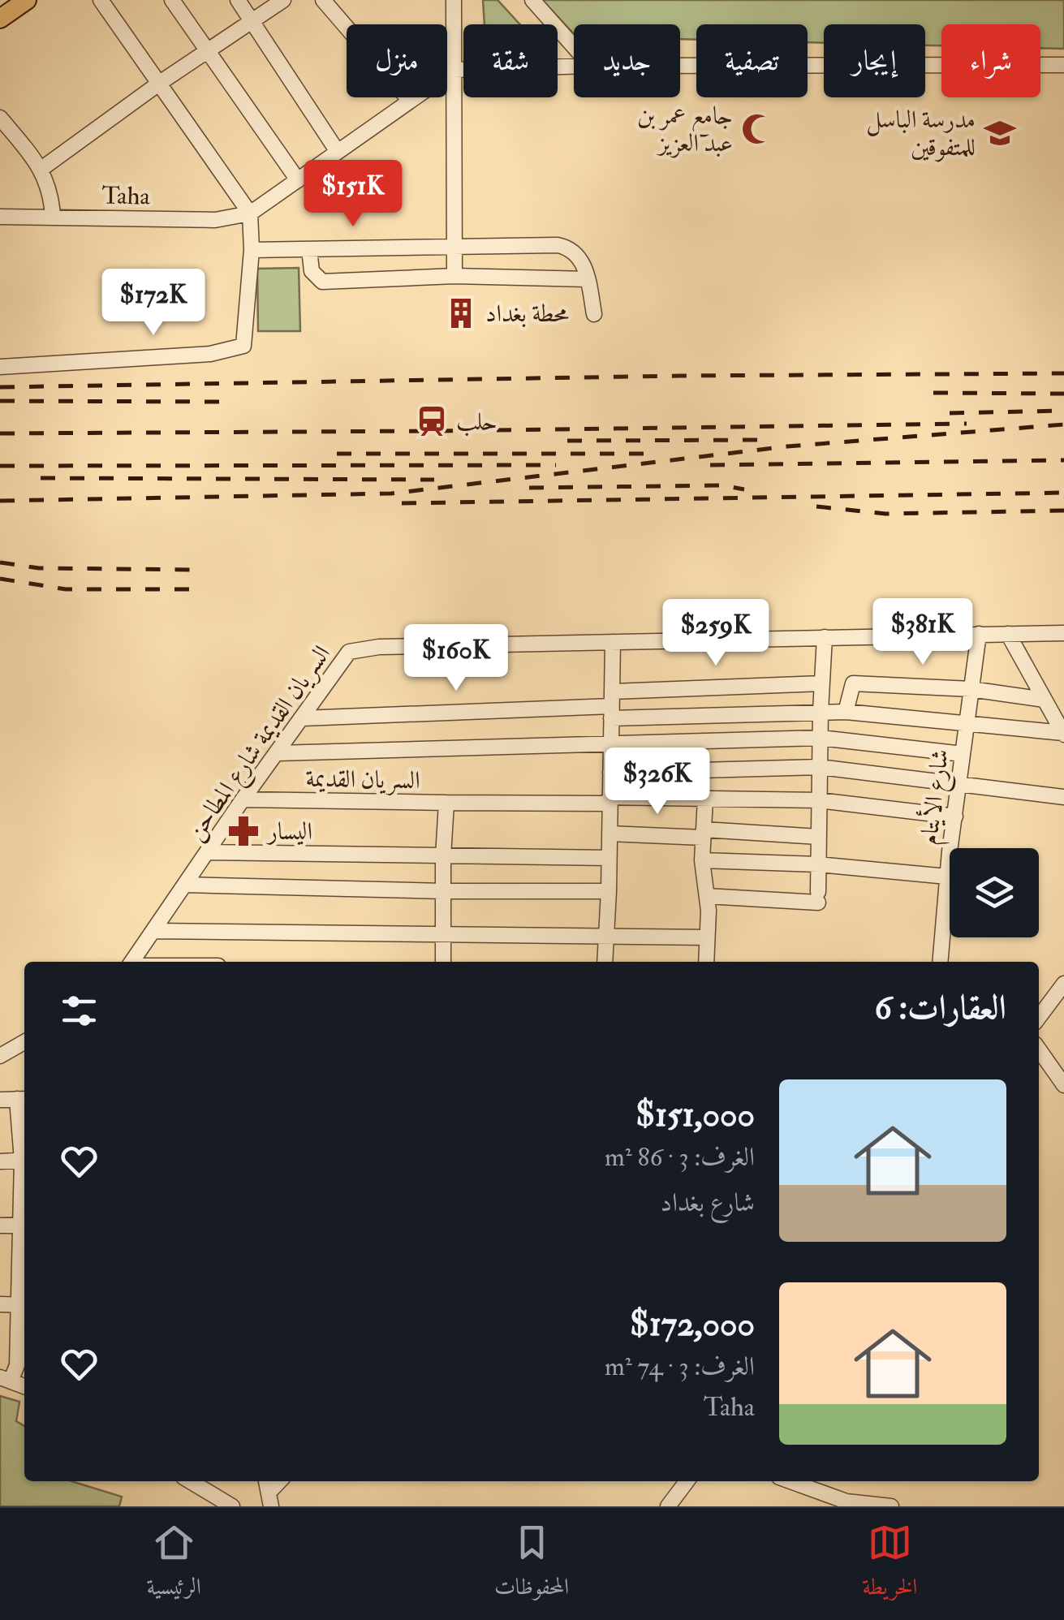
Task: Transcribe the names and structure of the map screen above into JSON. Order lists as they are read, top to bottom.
{
  "streets": {
    "street": [
      "Taha",
      "السريان القديمة شارع المطاحن",
      "السريان القديمة",
      "شارع الأيتام"
    ]
  },
  "crossings": [
    ["السريان القديمة شارع المطاحن", "السريان القديمة"],
    ["السريان القديمة شارع المطاحن", "شارع الأيتام"]
  ],
  "places": {
    "mosque": ["جامع عمر بن عبد العزيز"],
    "school or university": ["مدرسة الباسل للمتفوقين"],
    "building": ["محطة بغداد"],
    "station": ["حلب"],
    "pharmacy": ["اليسار"]
  },
  "page": {
    "chip": [
      "شراء",
      "إيجار",
      "تصفية",
      "جديد",
      "شقة",
      "منزل"
    ],
    "price": [
      "$151K",
      "$172K",
      "$381K",
      "$259K",
      "$160K",
      "$326K"
    ],
    "heading": "العقارات: 6",
    "list": [
      {
        "name": "$151,000",
        "note": "الغرف: 3 · 86 m² · شارع بغداد"
      },
      {
        "name": "$172,000",
        "note": "الغرف: 3 · 74 m² · Taha"
      }
    ],
    "tabs": ["الخريطة", "المحفوظات", "الرئيسية"]
  }
}
